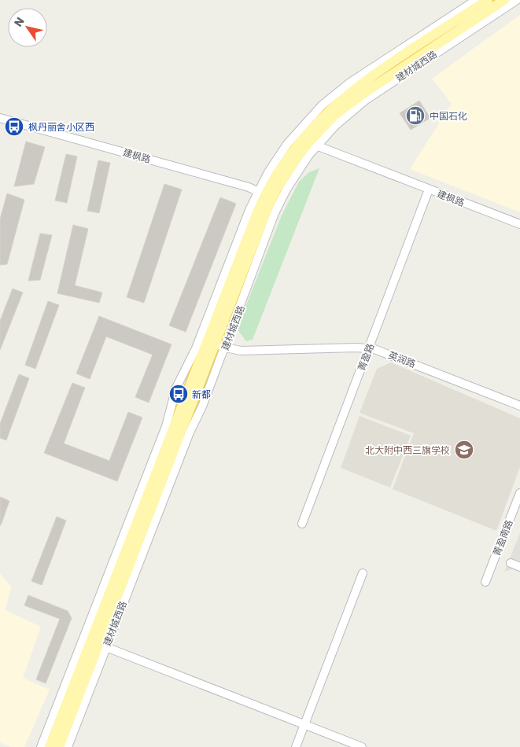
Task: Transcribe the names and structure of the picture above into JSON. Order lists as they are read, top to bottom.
{
  "streets": {
    "main road": ["建材城西路"],
    "street": [
      "建枫路",
      "菁盈路",
      "英润路",
      "菁盈南路"
    ]
  },
  "crossings": [
    ["建材城西路", "建枫路"],
    ["建材城西路", "英润路"],
    ["建枫路", "菁盈路"],
    ["菁盈路", "英润路"]
  ],
  "places": {
    "fuel station": ["中国石化"],
    "bus stop": ["枫丹丽舍小区西", "新都"],
    "school or university": ["北大附中西三旗学校"]
  },
  "north": "top left"
}
